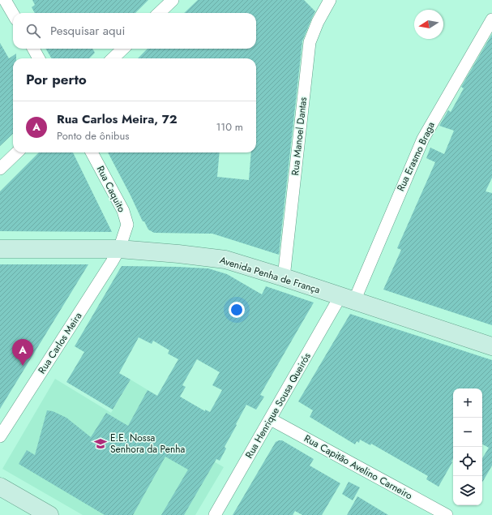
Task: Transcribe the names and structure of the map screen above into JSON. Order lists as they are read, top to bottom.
{
  "streets": {
    "main road": ["Avenida Penha de França"],
    "street": [
      "Rua Manoel Dantas",
      "Rua Erasmo Braga",
      "Rua Caquito",
      "Rua Carlos Meira",
      "Rua Henrique Sousa Queirós",
      "Rua Capitão Avelino Carneiro"
    ]
  },
  "crossings": [
    ["Rua Manoel Dantas", "Avenida Penha de França"],
    ["Rua Erasmo Braga", "Avenida Penha de França"],
    ["Rua Erasmo Braga", "Rua Henrique Sousa Queirós"],
    ["Rua Caquito", "Avenida Penha de França"],
    ["Rua Caquito", "Rua Carlos Meira"],
    ["Avenida Penha de França", "Rua Carlos Meira"],
    ["Avenida Penha de França", "Rua Henrique Sousa Queirós"],
    ["Rua Henrique Sousa Queirós", "Rua Capitão Avelino Carneiro"]
  ],
  "places": {
    "school or university": ["E.E. Nossa Senhora da Penha"]
  },
  "north": "left",
  "page": {
    "search": "Pesquisar aqui",
    "heading": "Por perto",
    "list": [
      {
        "mark": "A",
        "name": "Rua Carlos Meira, 72",
        "note": "Ponto de ônibus",
        "value": "110 m"
      }
    ],
    "pins": "A",
    "map_buttons": ["+", "−"]
  }
}
